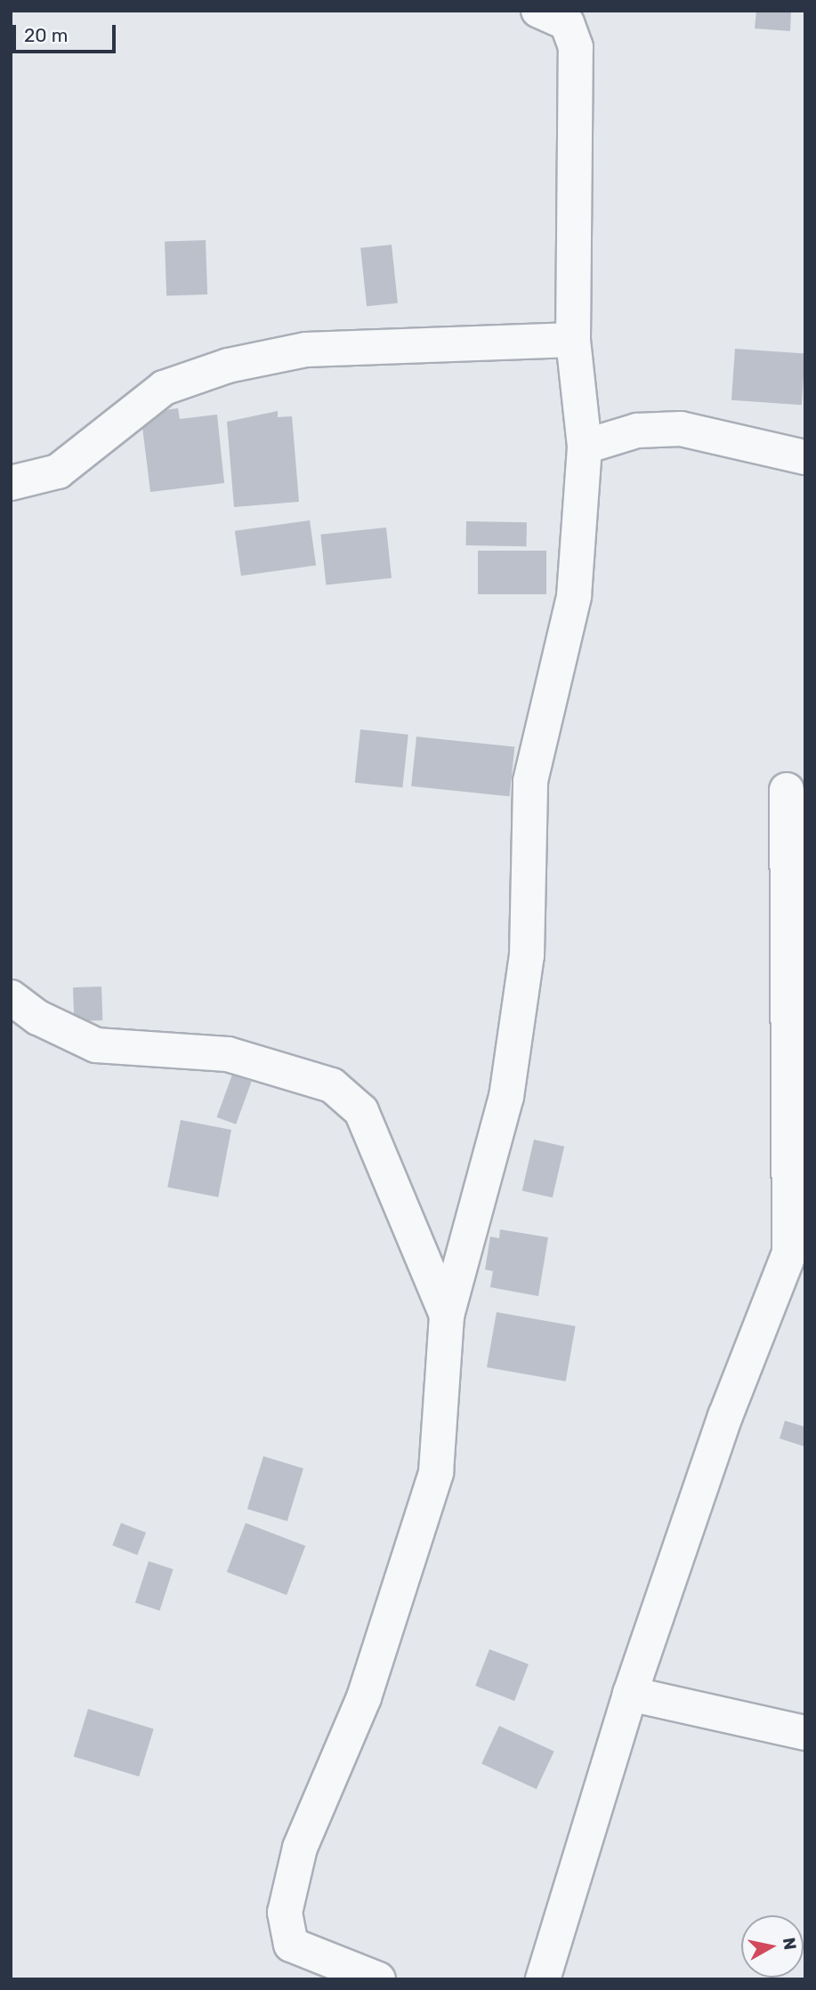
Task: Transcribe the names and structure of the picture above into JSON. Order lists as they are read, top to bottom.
{
  "scale_bar": "20 m",
  "north": "right"
}
